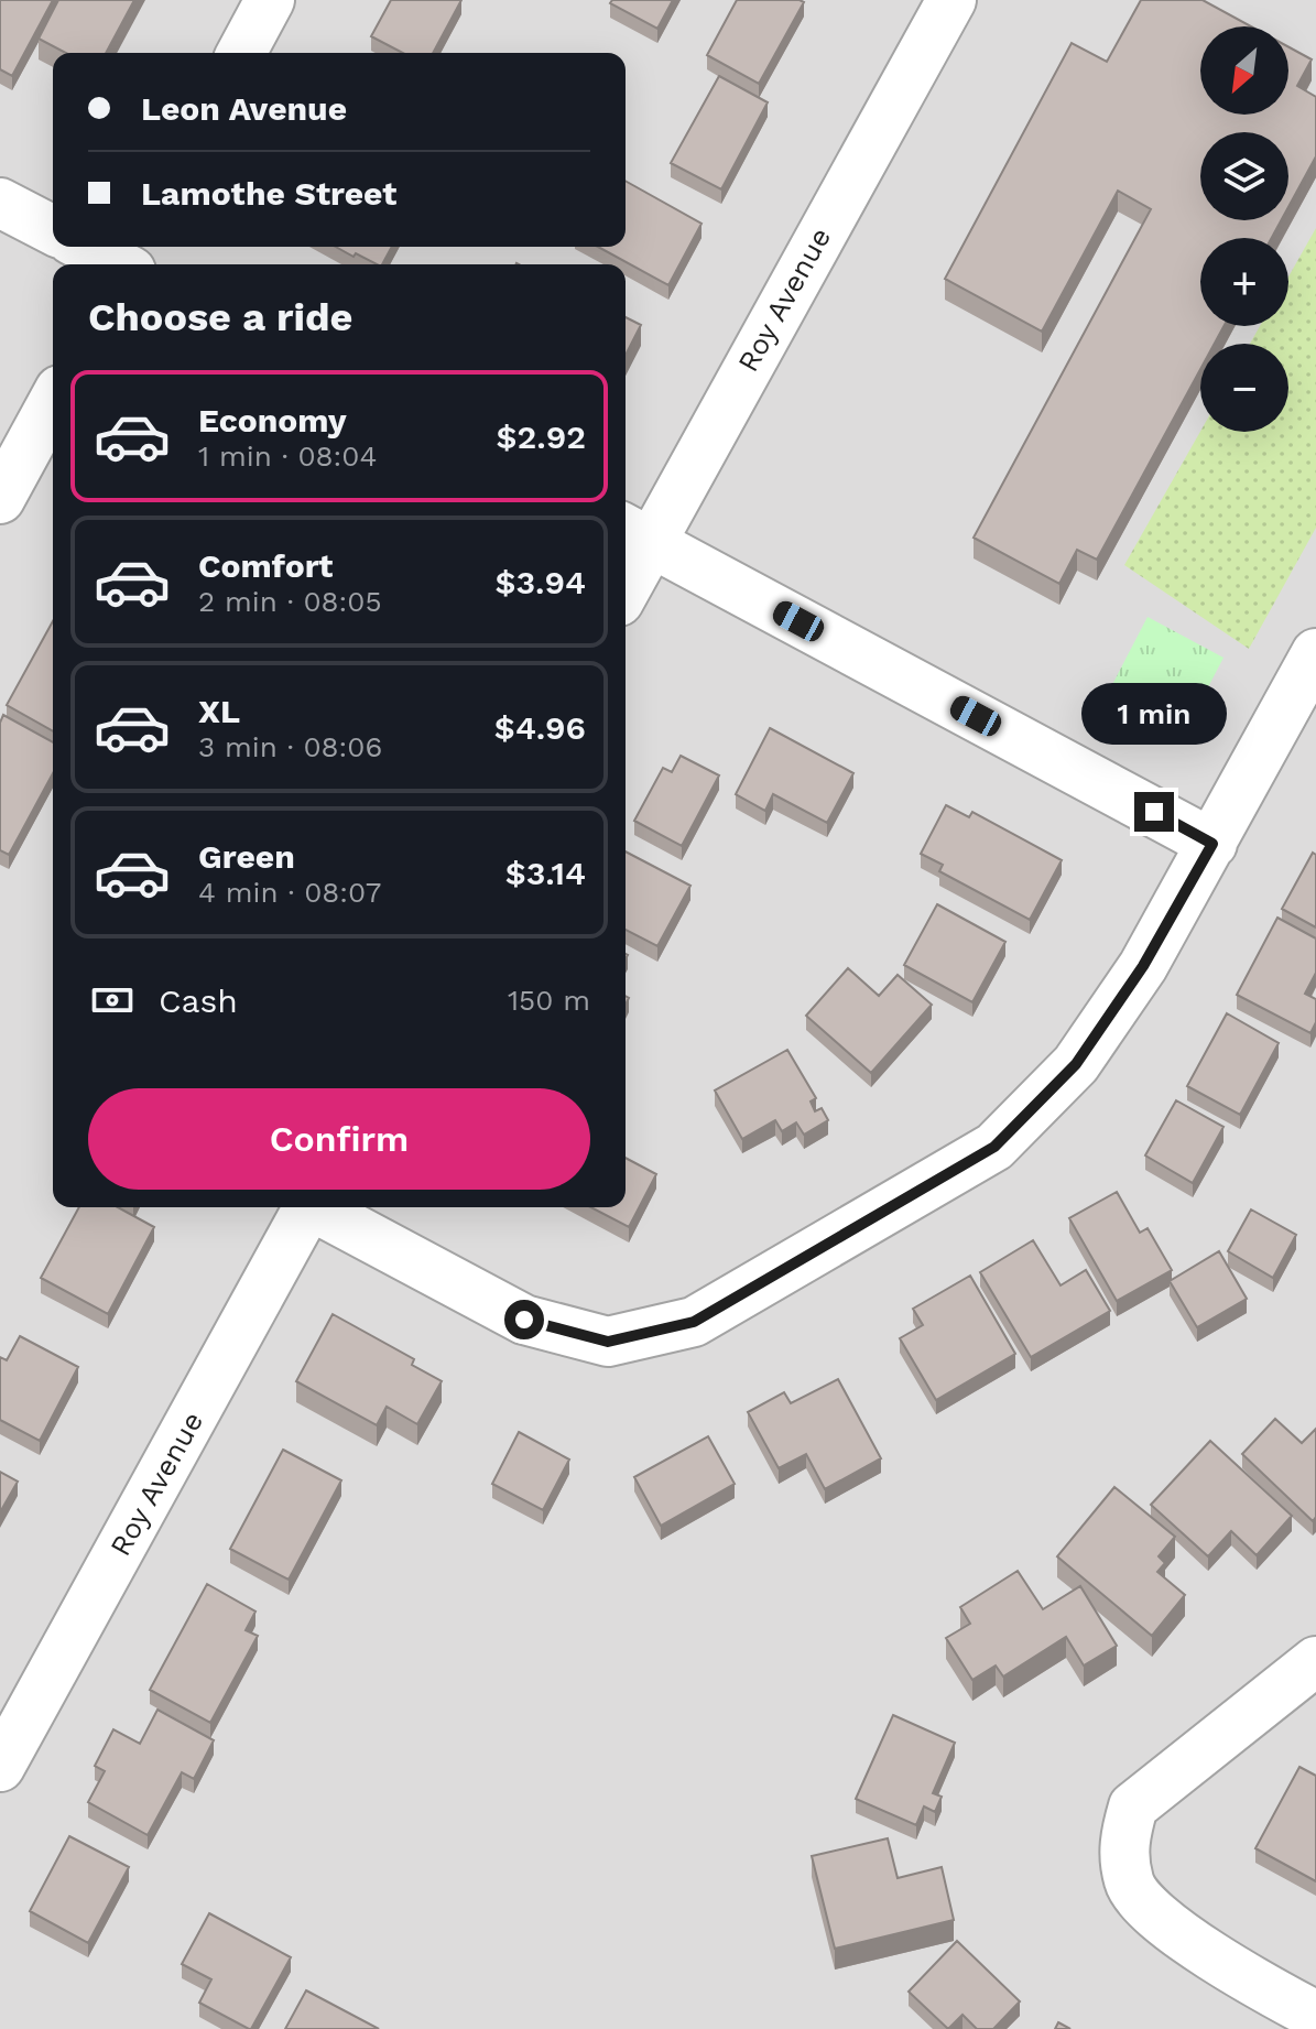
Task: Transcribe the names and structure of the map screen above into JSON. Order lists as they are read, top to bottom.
{
  "streets": {
    "street": ["Roy Avenue"]
  },
  "north": "bottom left",
  "page": {
    "map_buttons": ["+", "−"],
    "banner": ["Leon Avenue", "Lamothe Street"],
    "heading": "Choose a ride",
    "list": [
      {
        "name": "Economy",
        "note": "1 min · 08:04",
        "value": "$2.92"
      },
      {
        "name": "Comfort",
        "note": "2 min · 08:05",
        "value": "$3.94"
      },
      {
        "name": "XL",
        "note": "3 min · 08:06",
        "value": "$4.96"
      },
      {
        "name": "Green",
        "note": "4 min · 08:07",
        "value": "$3.14"
      }
    ],
    "bubble": "1 min",
    "pay": ["Cash", "150 m"],
    "buttons": "Confirm"
  }
}
